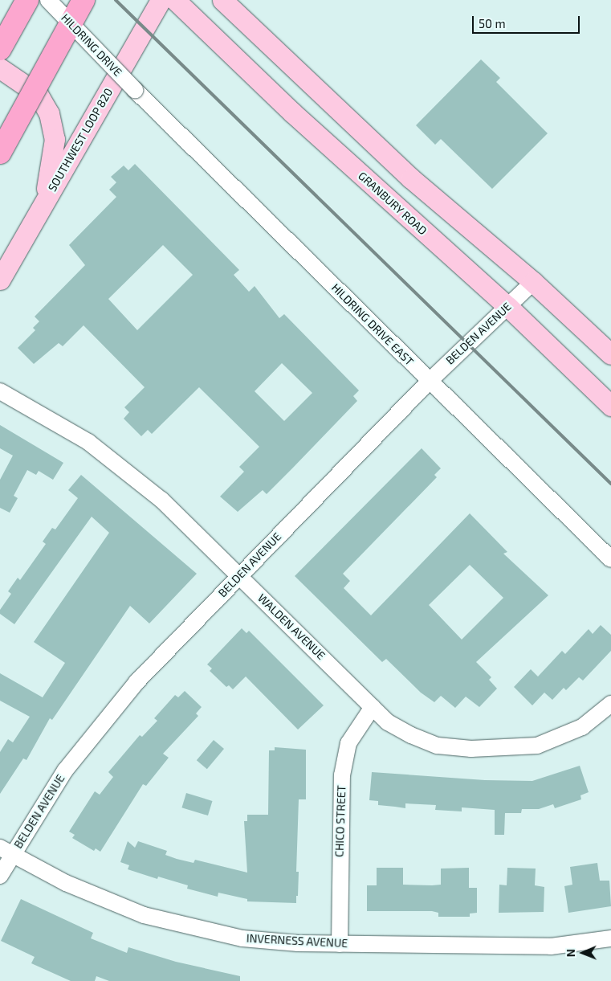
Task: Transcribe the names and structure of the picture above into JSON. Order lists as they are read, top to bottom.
{
  "streets": {
    "main road": ["SOUTHWEST LOOP 820", "GRANBURY ROAD"],
    "street": [
      "HILDRING DRIVE",
      "HILDRING DRIVE EAST",
      "BELDEN AVENUE",
      "WALDEN AVENUE",
      "CHICO STREET",
      "INVERNESS AVENUE"
    ]
  },
  "crossings": [
    ["HILDRING DRIVE", "HILDRING DRIVE EAST"],
    ["GRANBURY ROAD", "BELDEN AVENUE"],
    ["HILDRING DRIVE EAST", "BELDEN AVENUE"],
    ["BELDEN AVENUE", "WALDEN AVENUE"],
    ["BELDEN AVENUE", "INVERNESS AVENUE"],
    ["WALDEN AVENUE", "CHICO STREET"],
    ["CHICO STREET", "INVERNESS AVENUE"]
  ],
  "scale_bar": "50 m",
  "north": "left"
}
